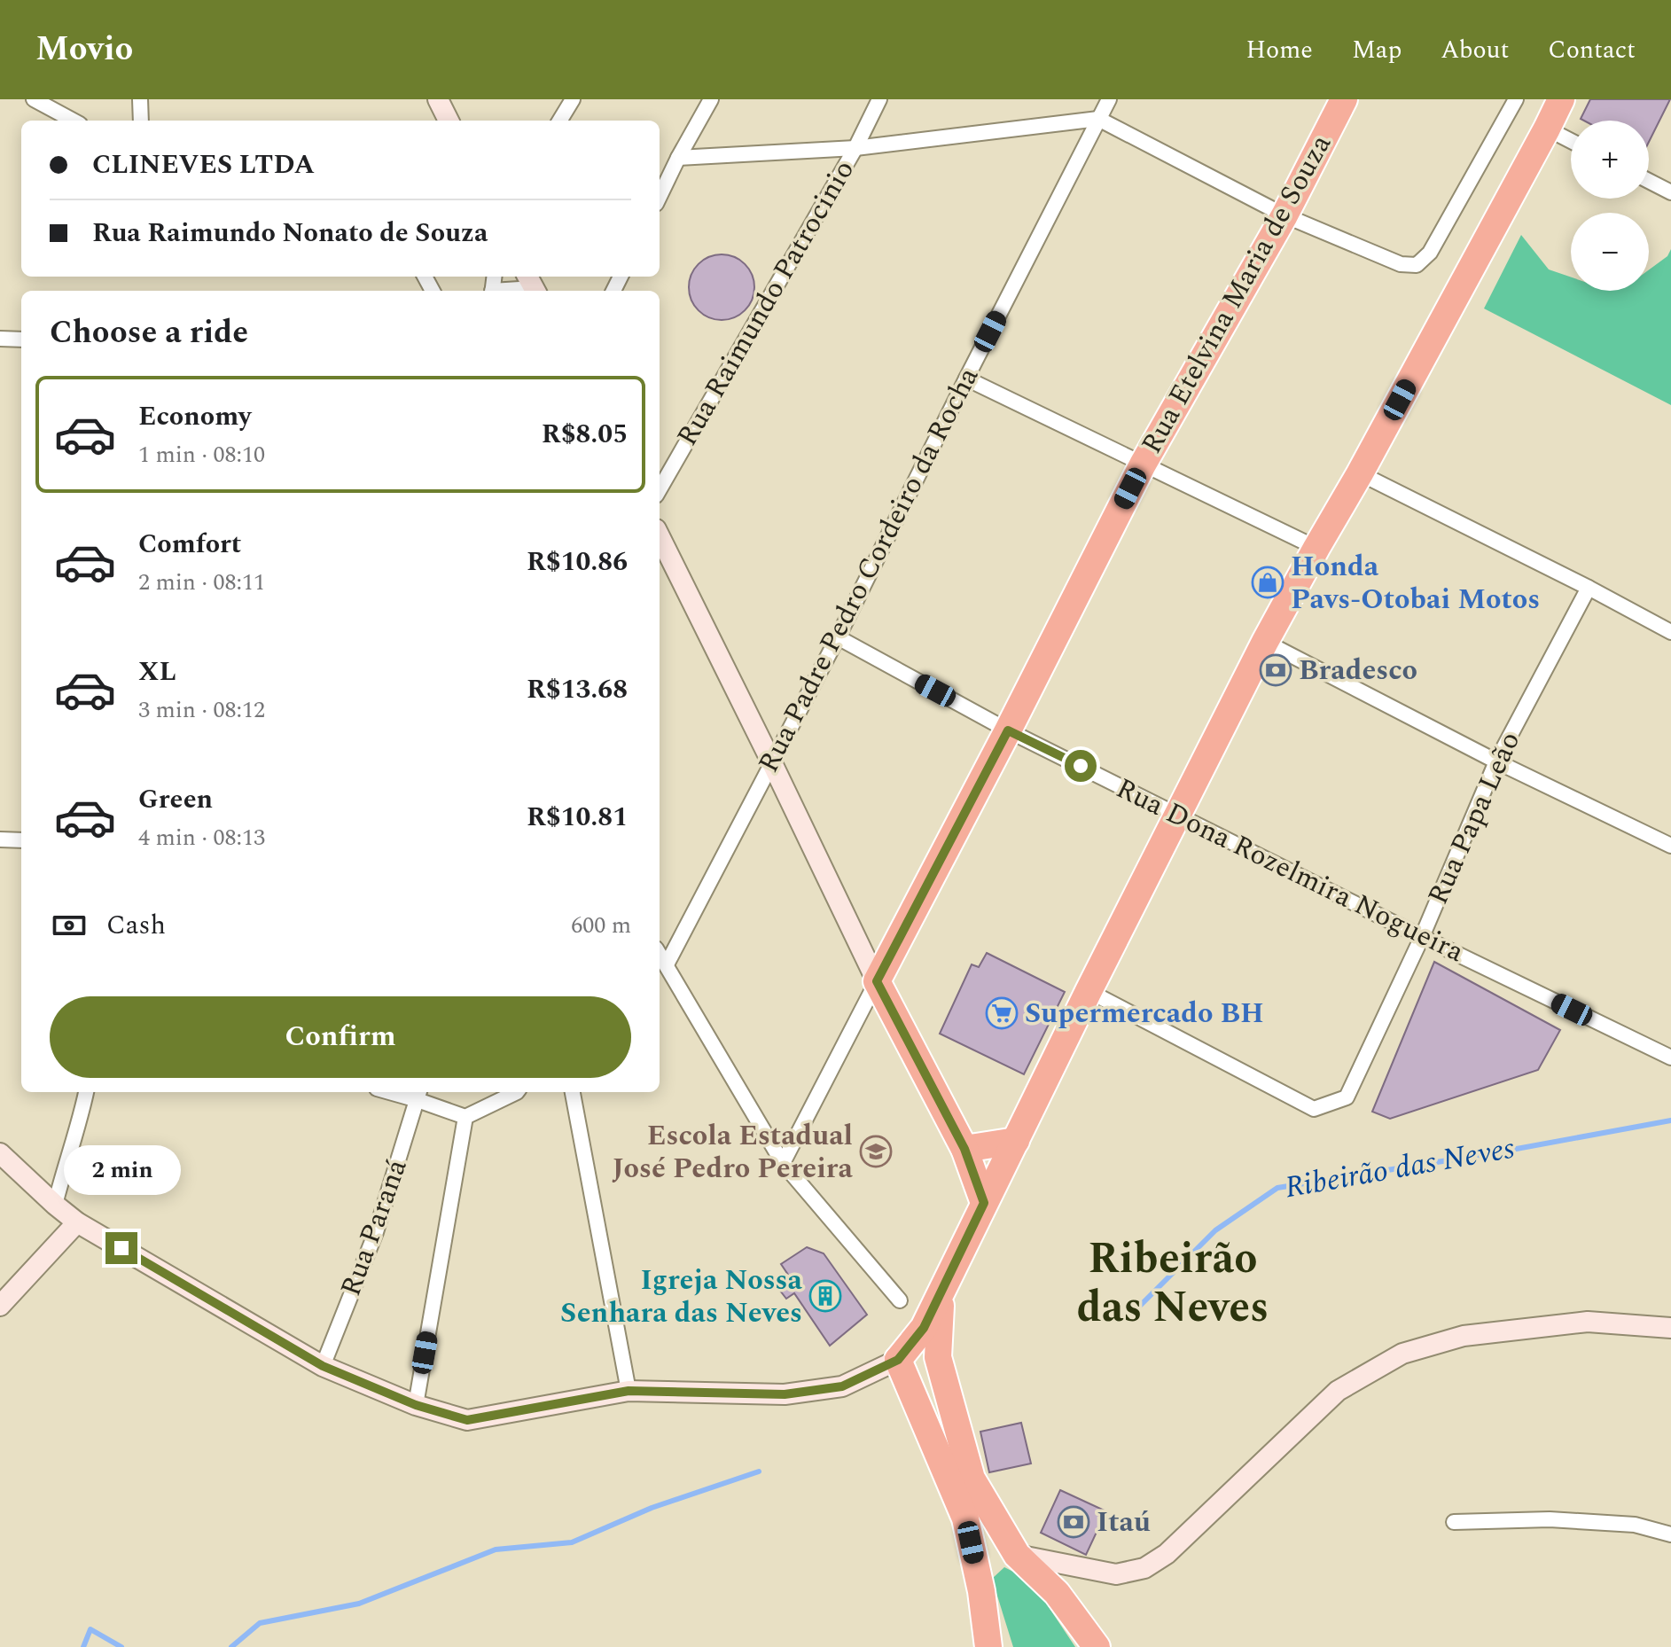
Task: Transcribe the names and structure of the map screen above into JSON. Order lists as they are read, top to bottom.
{
  "streets": {
    "highway": ["Rua Etelvina Maria de Souza"],
    "street": [
      "Rua Raimundo Patrocinio",
      "Rua Padre Pedro Cordeiro da Rocha",
      "Rua Papa Leão",
      "Rua Dona Rozelmira Nogueira",
      "Rua Paraná"
    ]
  },
  "crossings": [
    ["Rua Etelvina Maria de Souza", "Rua Dona Rozelmira Nogueira"],
    ["Rua Padre Pedro Cordeiro da Rocha", "Rua Dona Rozelmira Nogueira"],
    ["Rua Papa Leão", "Rua Dona Rozelmira Nogueira"]
  ],
  "districts": ["Ribeirão das Neves"],
  "water": ["Ribeirão das Neves"],
  "places": {
    "shop": ["Honda Pavs-Otobai Motos"],
    "bank": ["Bradesco", "Itaú"],
    "supermarket": ["Supermercado BH"],
    "school or university": ["Escola Estadual José Pedro Pereira"],
    "building": ["Igreja Nossa Senhara das Neves"]
  },
  "page": {
    "header": "Movio",
    "nav": [
      "Home",
      "Map",
      "About",
      "Contact"
    ],
    "map_buttons": ["+", "−"],
    "banner": ["CLINEVES LTDA", "Rua Raimundo Nonato de Souza"],
    "heading": "Choose a ride",
    "list": [
      {
        "name": "Economy",
        "note": "1 min · 08:10",
        "value": "R$8.05"
      },
      {
        "name": "Comfort",
        "note": "2 min · 08:11",
        "value": "R$10.86"
      },
      {
        "name": "XL",
        "note": "3 min · 08:12",
        "value": "R$13.68"
      },
      {
        "name": "Green",
        "note": "4 min · 08:13",
        "value": "R$10.81"
      }
    ],
    "pay": ["Cash", "600 m"],
    "buttons": "Confirm",
    "bubble": "2 min"
  }
}
